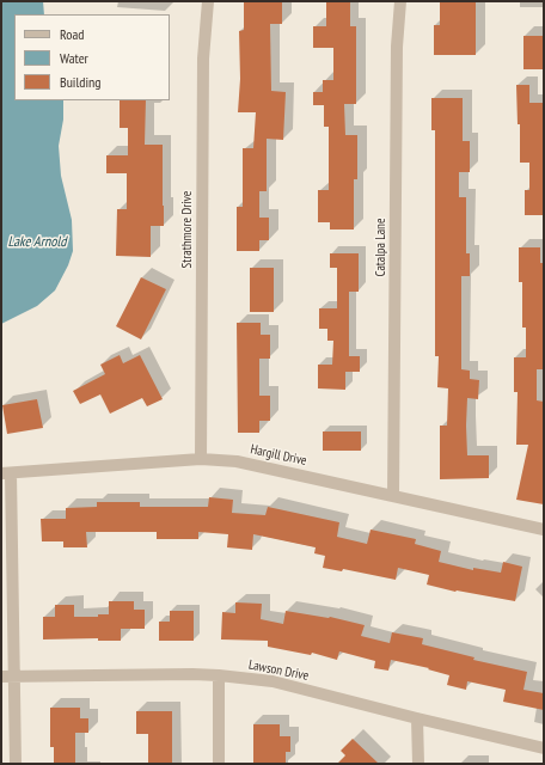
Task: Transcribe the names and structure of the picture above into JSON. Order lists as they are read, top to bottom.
{
  "streets": {
    "street": [
      "Strathmore Drive",
      "Catalpa Lane",
      "Hargill Drive",
      "Lawson Drive"
    ]
  },
  "crossings": [
    ["Strathmore Drive", "Hargill Drive"],
    ["Catalpa Lane", "Hargill Drive"]
  ],
  "water": ["Lake Arnold"],
  "legend": ["Road", "Water", "Building"]
}
